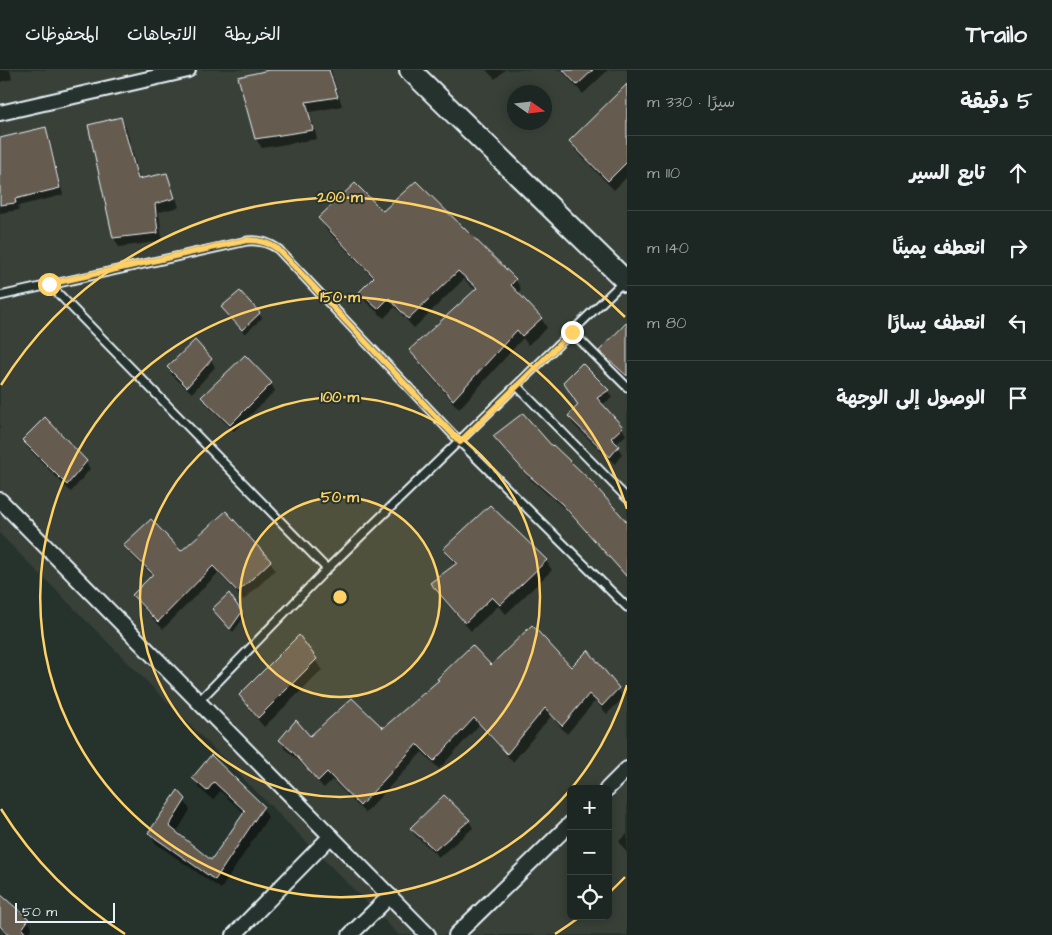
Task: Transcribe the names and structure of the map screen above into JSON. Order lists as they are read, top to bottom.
{
  "scale_bar": "50 m",
  "north": "right",
  "page": {
    "header": "Trailo",
    "nav": ["الخريطة", "الاتجاهات", "المحفوظات"],
    "heading": ["5 دقيقة", "سيرًا · 330 m"],
    "list": [
      ["تابع السير", "110 m"],
      ["انعطف يمينًا", "140 m"],
      ["انعطف يسارًا", "80 m"],
      "الوصول إلى الوجهة"
    ],
    "map_buttons": ["+", "−"],
    "scale": "50 m"
  },
  "rings": [
    "200 m",
    "150 m",
    "100 m",
    "50 m"
  ]
}
